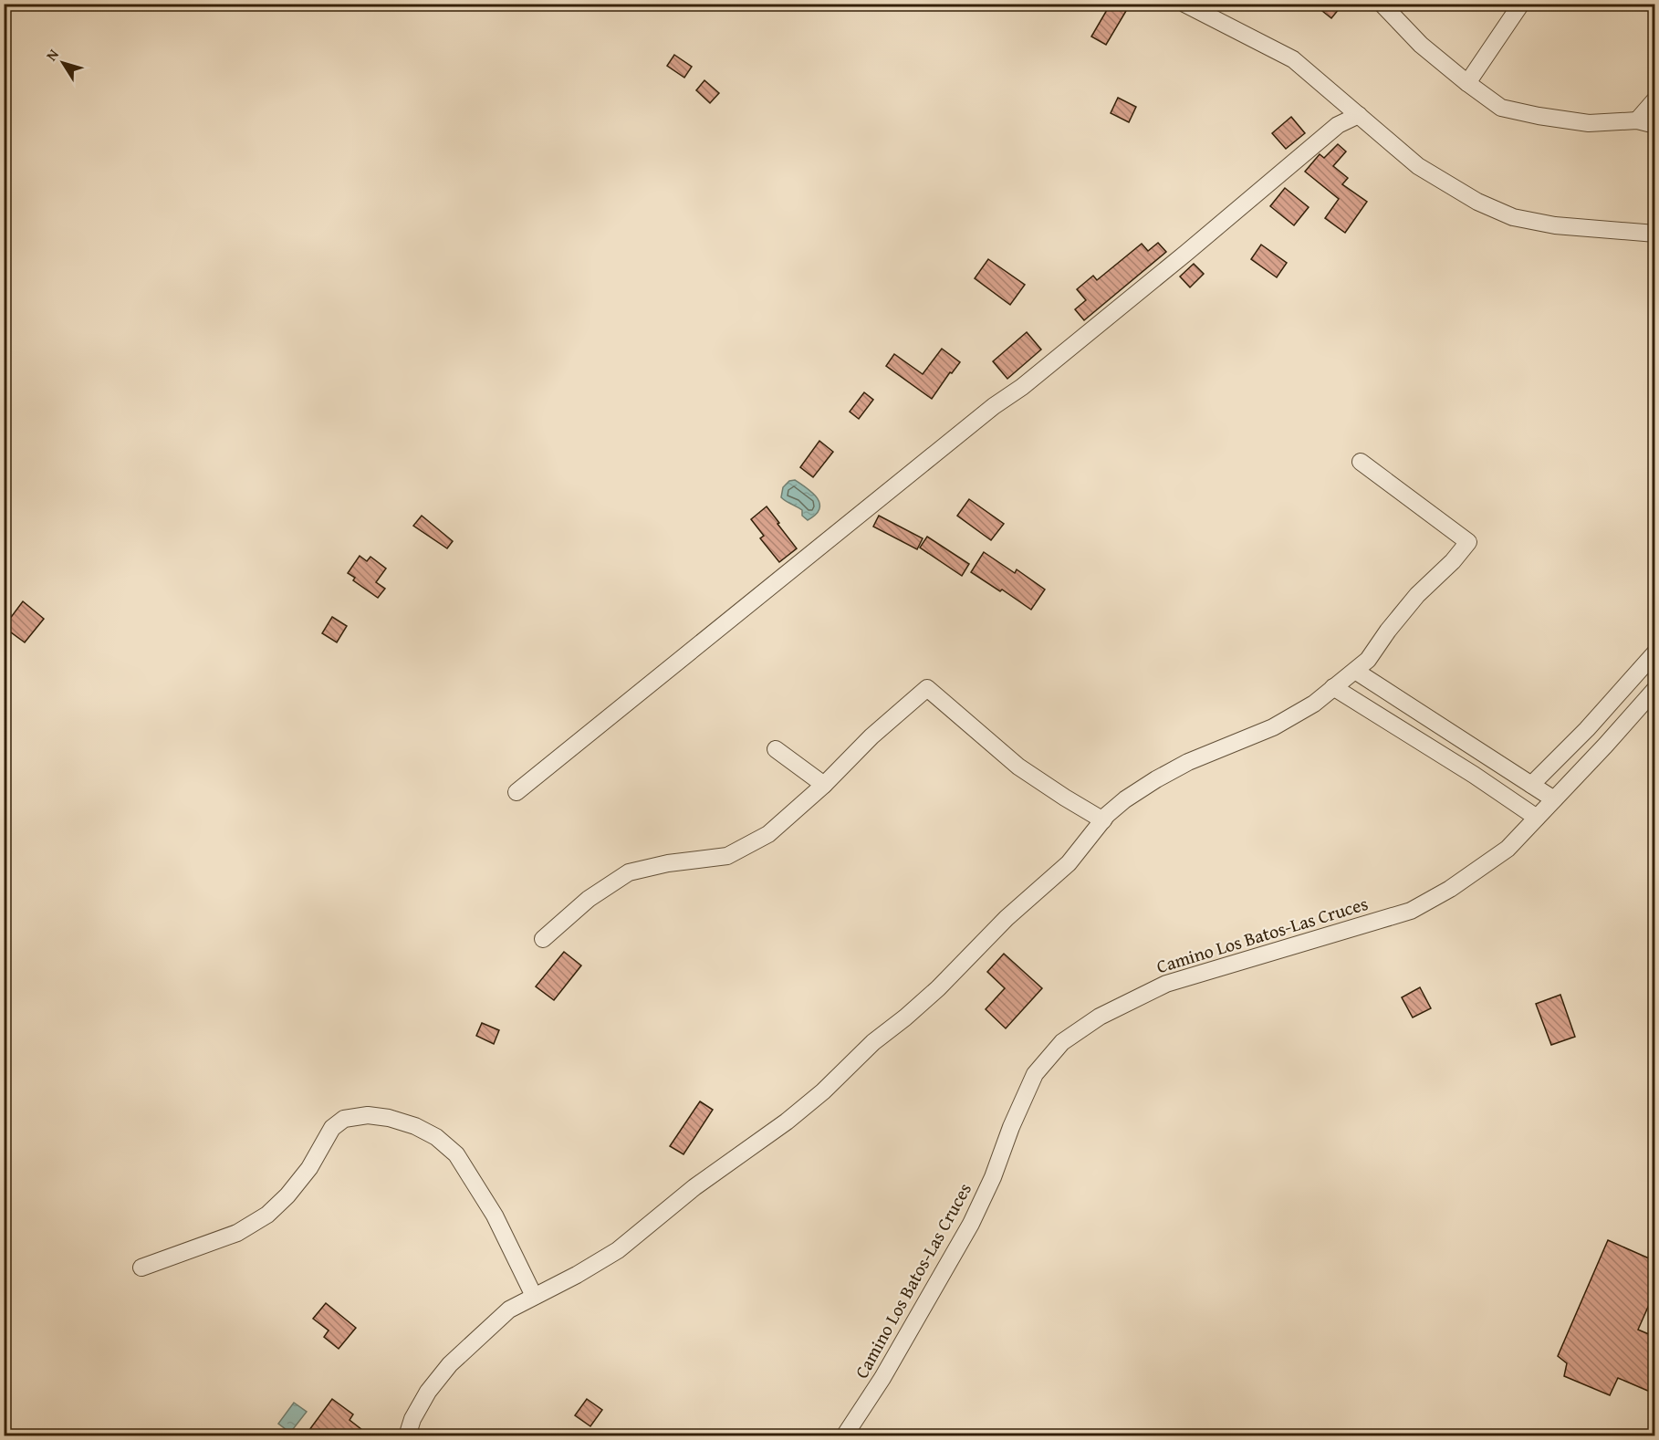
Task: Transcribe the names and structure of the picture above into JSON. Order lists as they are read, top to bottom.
{
  "streets": {
    "street": ["Camino Los Batos-Las Cruces"]
  },
  "north": "top left"
}
